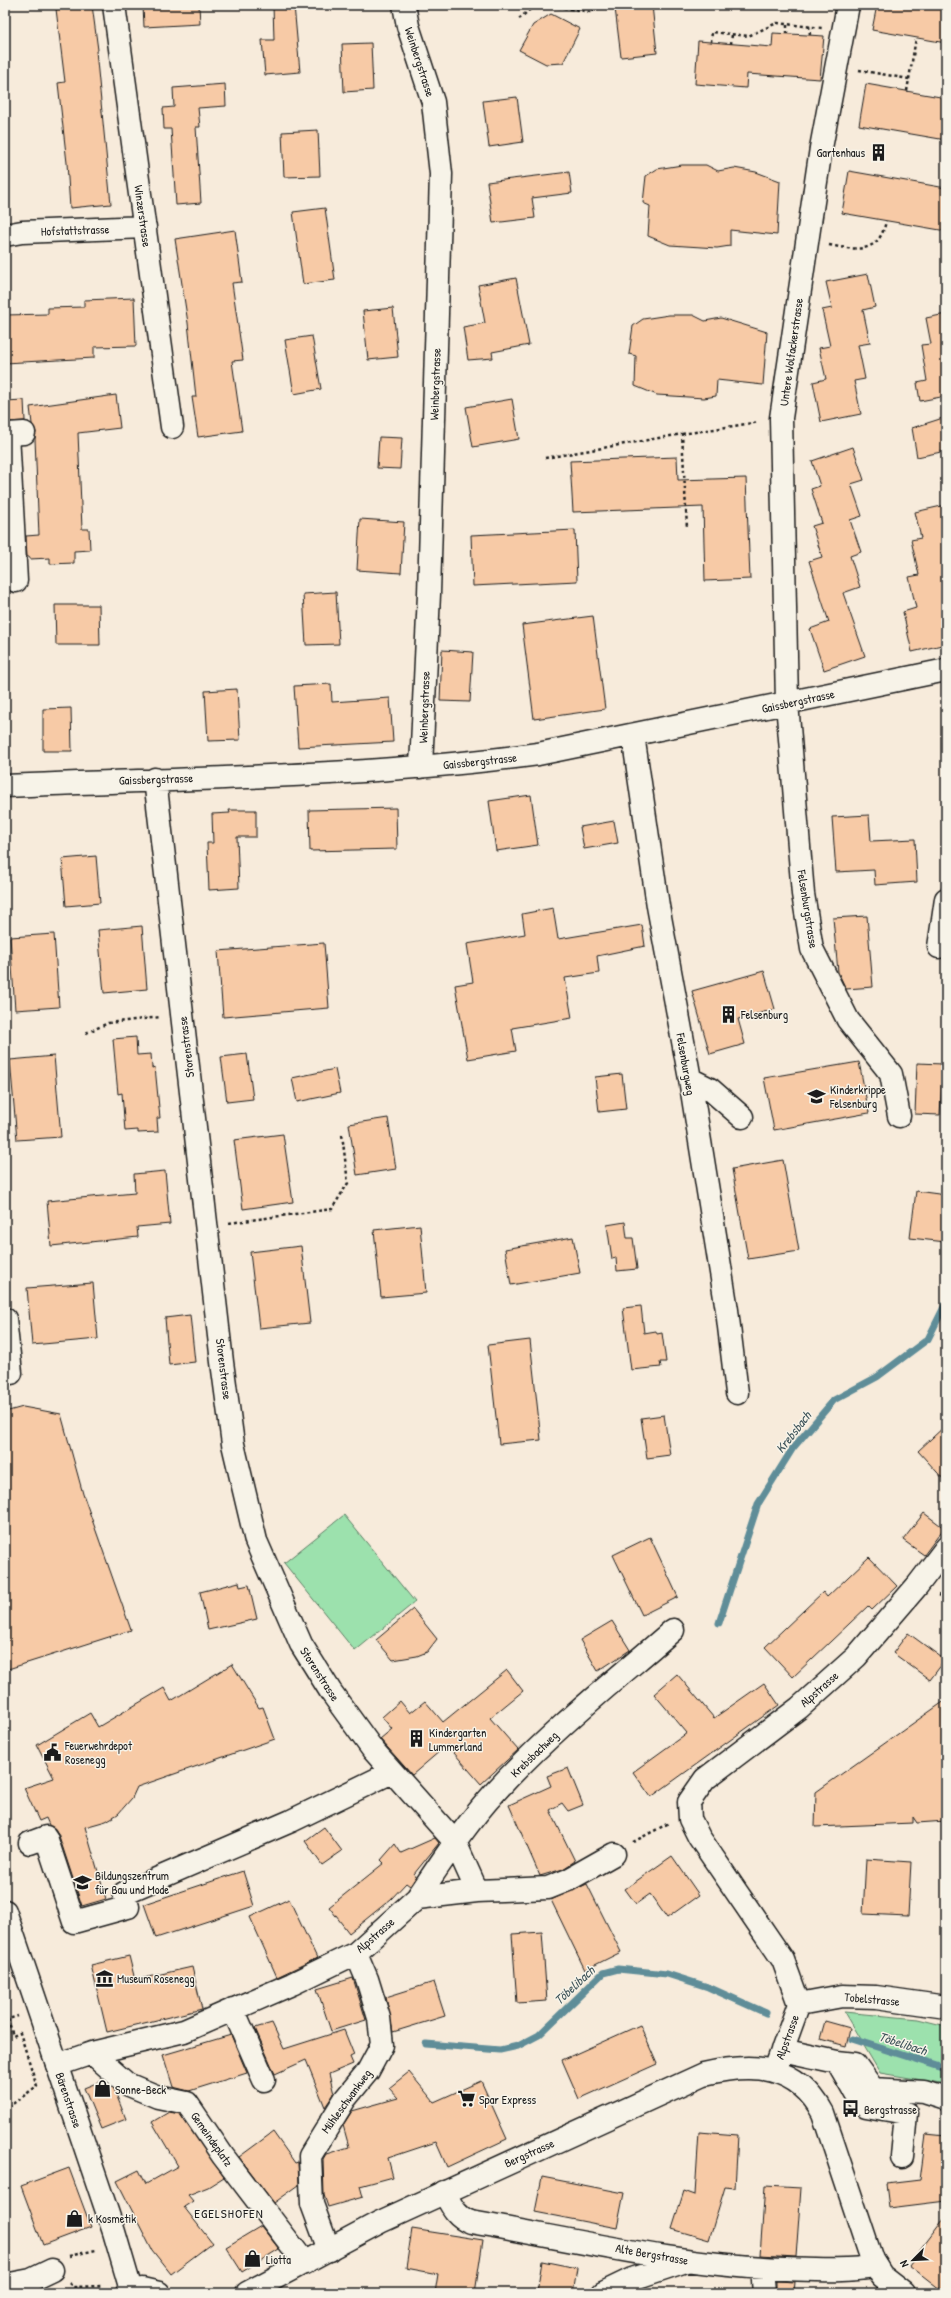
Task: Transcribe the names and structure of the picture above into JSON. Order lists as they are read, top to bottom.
{
  "streets": {
    "street": [
      "Weinbergstrasse",
      "Winzerstrasse",
      "Hofstattstrasse",
      "Untere Wolfackerstrasse",
      "Gaissbergstrasse",
      "Felsenburgstrasse",
      "Storenstrasse",
      "Felsenburgweg",
      "Alpstrasse",
      "Krebsbachweg",
      "Tobelstrasse",
      "Bärenstrasse",
      "Mühleschwankweg",
      "Gemeindeplatz",
      "Bergstrasse",
      "Alte Bergstrasse"
    ]
  },
  "crossings": [
    ["Weinbergstrasse", "Gaissbergstrasse"],
    ["Winzerstrasse", "Hofstattstrasse"],
    ["Untere Wolfackerstrasse", "Gaissbergstrasse"],
    ["Untere Wolfackerstrasse", "Felsenburgstrasse"],
    ["Gaissbergstrasse", "Felsenburgstrasse"],
    ["Gaissbergstrasse", "Storenstrasse"],
    ["Gaissbergstrasse", "Felsenburgweg"],
    ["Storenstrasse", "Krebsbachweg"],
    ["Alpstrasse", "Krebsbachweg"],
    ["Alpstrasse", "Tobelstrasse"],
    ["Alpstrasse", "Bärenstrasse"],
    ["Alpstrasse", "Mühleschwankweg"],
    ["Alpstrasse", "Gemeindeplatz"],
    ["Alpstrasse", "Bergstrasse"],
    ["Mühleschwankweg", "Bergstrasse"],
    ["Gemeindeplatz", "Bergstrasse"],
    ["Bergstrasse", "Alte Bergstrasse"]
  ],
  "districts": ["EGELSHOFEN"],
  "water": ["Krebsbach", "Töbelibach"],
  "places": {
    "building": ["Gartenhaus", "Felsenburg", "Kindergarten Lummerland"],
    "school or university": ["Kinderkrippe Felsenburg", "Bildungszentrum für Bau und Mode"],
    "public building": ["Feuerwehrdepot Rosenegg"],
    "museum": ["Museum Rosenegg"],
    "shop": ["Sonne-Beck", "k Kosmetik", "Liotta"],
    "supermarket": ["Spar Express"],
    "bus stop": ["Bergstrasse"]
  },
  "north": "bottom left"
}
